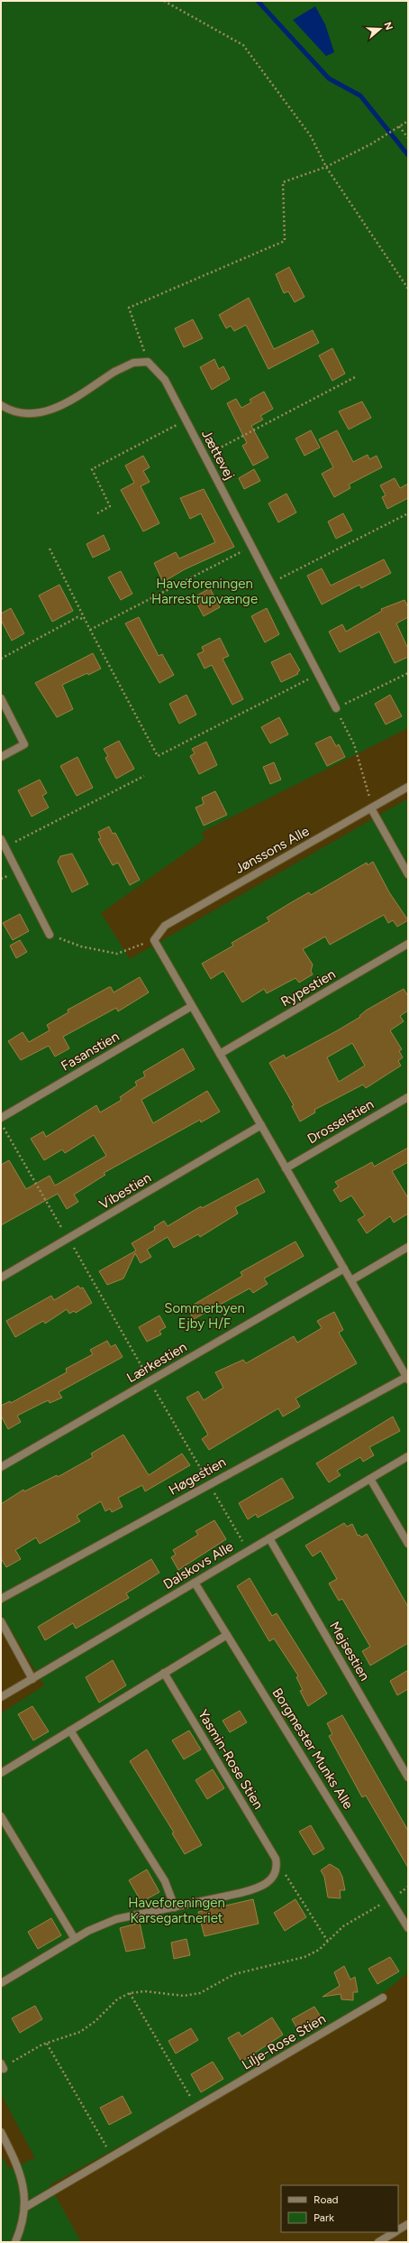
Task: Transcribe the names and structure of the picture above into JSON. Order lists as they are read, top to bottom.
{
  "streets": {
    "street": [
      "Jættevej",
      "Jønssons Alle",
      "Rypestien",
      "Fasanstien",
      "Drosselstien",
      "Vibestien",
      "Lærkestien",
      "Høgestien",
      "Dalskovs Alle",
      "Mejsestien",
      "Borgmester Munks Alle",
      "Yasmin-Rose Stien",
      "Lilje-Rose Stien"
    ]
  },
  "crossings": [
    ["Dalskovs Alle", "Mejsestien"],
    ["Dalskovs Alle", "Borgmester Munks Alle"]
  ],
  "parks": ["Haveforeningen Harrestrupvænge", "Sommerbyen Ejby H/F", "Haveforeningen Karsegartneriet"],
  "legend": ["Road", "Park"],
  "north": "right"
}
